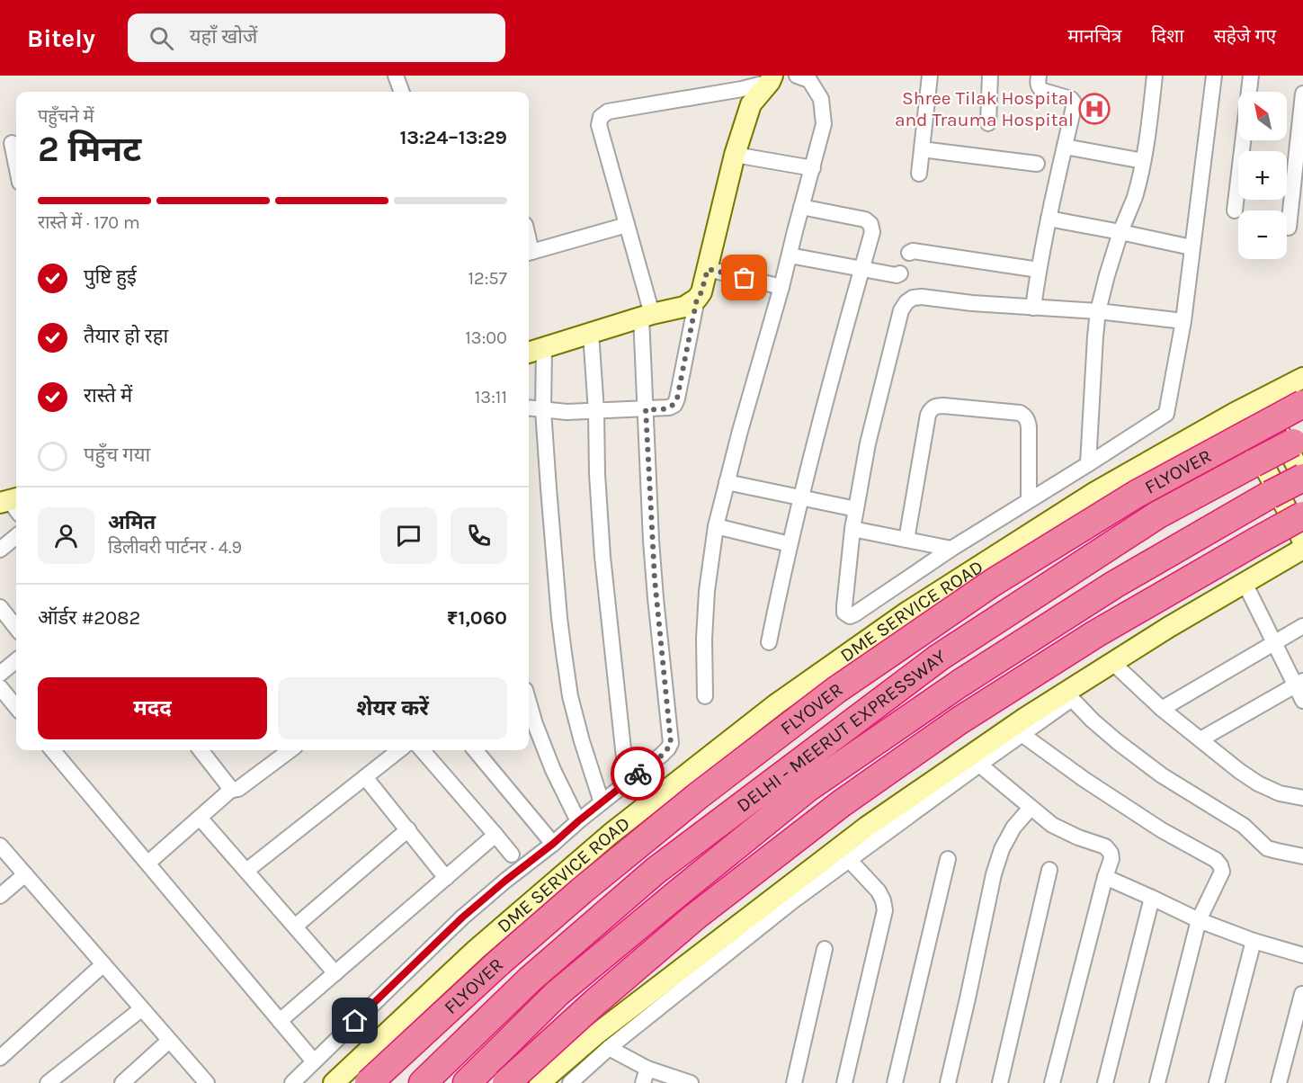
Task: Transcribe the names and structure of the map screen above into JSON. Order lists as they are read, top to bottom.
{
  "streets": {
    "highway": ["FLYOVER", "DELHI - MEERUT EXPRESSWAY"],
    "main road": ["DME SERVICE ROAD"]
  },
  "places": {
    "hospital": ["Shree Tilak Hospital and Trauma Hospital"]
  },
  "north": "top left",
  "page": {
    "header": "Bitely",
    "search": "यहाँ खोजें",
    "nav": ["मानचित्र", "दिशा", "सहेजे गए"],
    "map_buttons": ["+", "−"],
    "heading": ["2 मिनट", "पहुँचने में", "13:24–13:29"],
    "panel": [
      "अमित",
      "डिलीवरी पार्टनर · 4.9",
      "ऑर्डर #2082",
      "₹1,060"
    ],
    "bar": "रास्ते में · 170 m",
    "list": [
      ["पुष्टि हुई", "12:57"],
      ["तैयार हो रहा", "13:00"],
      ["रास्ते में", "13:11"],
      "पहुँच गया"
    ],
    "buttons": ["मदद", "शेयर करें"]
  }
}
